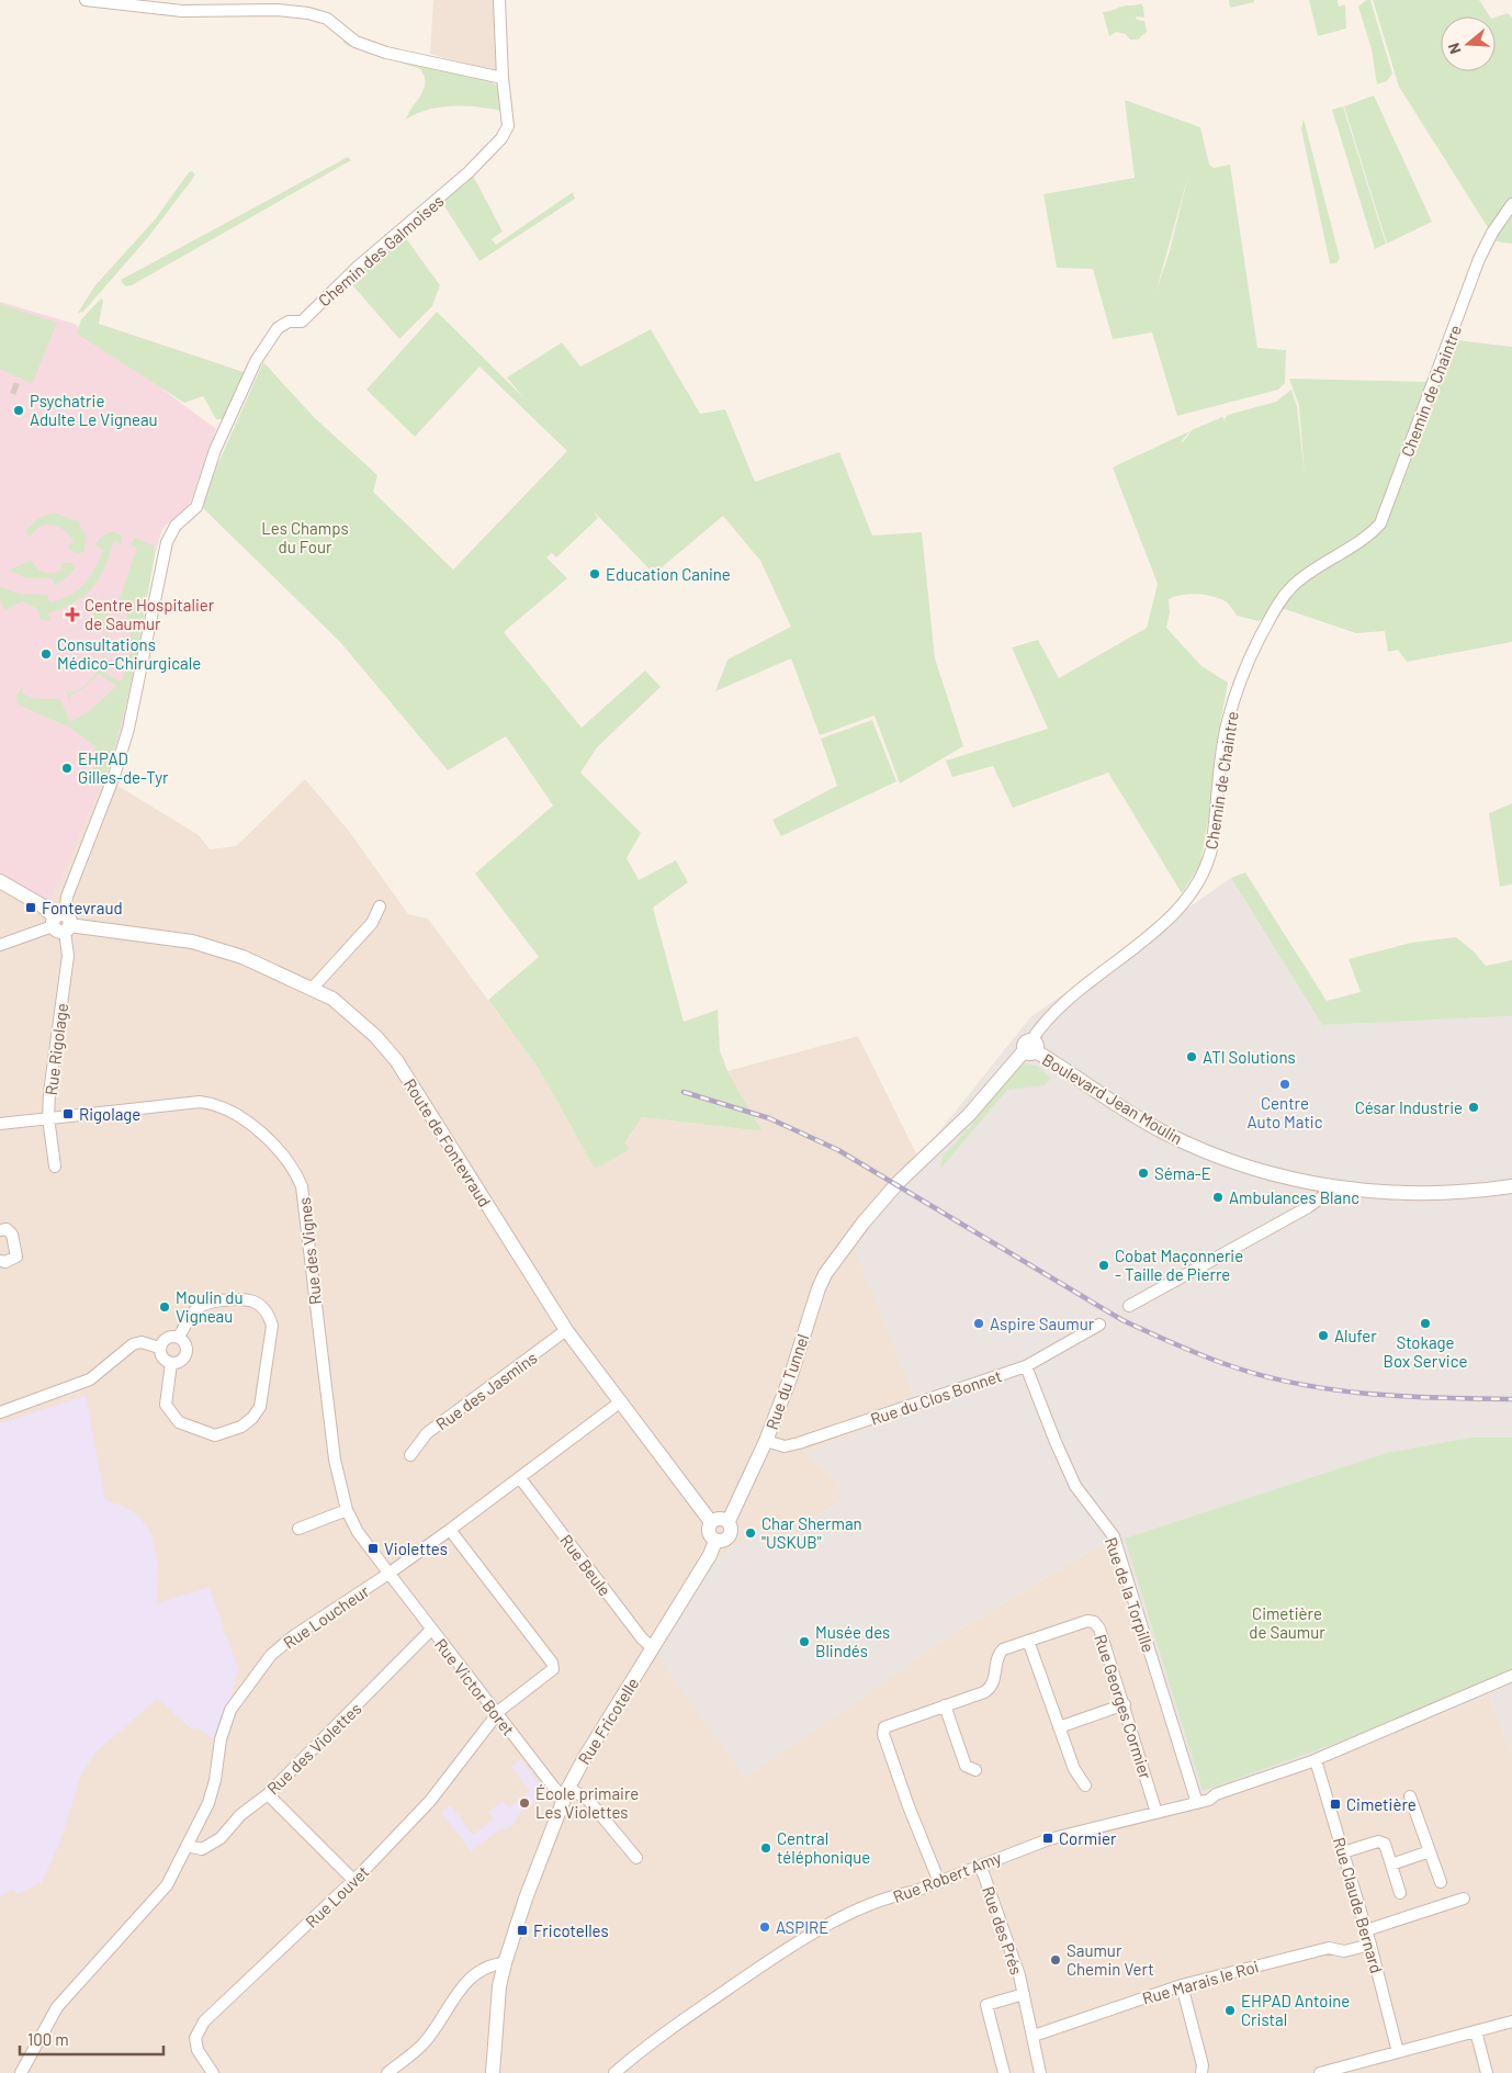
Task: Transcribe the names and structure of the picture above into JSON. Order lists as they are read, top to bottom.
{
  "streets": {
    "street": [
      "Chemin des Galmoises",
      "Chemin de Chaintre",
      "Rue Rigolage",
      "Boulevard Jean Moulin",
      "Route de Fontevraud",
      "Rue des Vignes",
      "Rue du Tunnel",
      "Rue des Jasmins",
      "Rue du Clos Bonnet",
      "Rue Beule",
      "Rue de la Torpille",
      "Rue Loucheur",
      "Rue Victor Boret",
      "Rue Georges Cormier",
      "Rue Fricotelle",
      "Rue des Violettes",
      "Rue Robert Amy",
      "Rue Louvet",
      "Rue Claude Bernard",
      "Rue des Prés",
      "Rue Marais le Roi"
    ]
  },
  "crossings": [
    ["Chemin des Galmoises", "Rue Rigolage"],
    ["Chemin de Chaintre", "Boulevard Jean Moulin"],
    ["Chemin de Chaintre", "Rue du Tunnel"],
    ["Rue Rigolage", "Route de Fontevraud"],
    ["Rue Rigolage", "Rue des Vignes"],
    ["Boulevard Jean Moulin", "Rue du Tunnel"],
    ["Route de Fontevraud", "Rue du Tunnel"],
    ["Route de Fontevraud", "Rue des Jasmins"],
    ["Route de Fontevraud", "Rue Loucheur"],
    ["Route de Fontevraud", "Rue Fricotelle"],
    ["Rue des Vignes", "Rue Loucheur"],
    ["Rue des Vignes", "Rue Victor Boret"],
    ["Rue du Tunnel", "Rue du Clos Bonnet"],
    ["Rue du Tunnel", "Rue Fricotelle"],
    ["Rue du Clos Bonnet", "Rue de la Torpille"],
    ["Rue Beule", "Rue Loucheur"],
    ["Rue Beule", "Rue Fricotelle"],
    ["Rue de la Torpille", "Rue Robert Amy"],
    ["Rue Loucheur", "Rue Victor Boret"],
    ["Rue Loucheur", "Rue des Violettes"],
    ["Rue Loucheur", "Rue Louvet"],
    ["Rue Victor Boret", "Rue Fricotelle"],
    ["Rue Victor Boret", "Rue des Violettes"],
    ["Rue Victor Boret", "Rue Louvet"],
    ["Rue Georges Cormier", "Rue Robert Amy"],
    ["Rue Robert Amy", "Rue Claude Bernard"],
    ["Rue Robert Amy", "Rue des Prés"],
    ["Rue Claude Bernard", "Rue Marais le Roi"],
    ["Rue des Prés", "Rue Marais le Roi"]
  ],
  "parks": ["Les Champs du Four", "Cimetière de Saumur"],
  "places": {
    "other": [
      "Psychatrie Adulte Le Vigneau",
      "Education Canine",
      "Consultations Médico-Chirurgicale",
      "EHPAD Gilles-de-Tyr",
      "ATI Solutions",
      "Centre Auto Matic",
      "César Industrie",
      "Séma-E",
      "Ambulances Blanc",
      "Cobat Maçonnerie - Taille de Pierre",
      "Moulin du Vigneau",
      "Aspire Saumur",
      "Stokage Box Service",
      "Alufer",
      "Char Sherman \"USKUB\"",
      "Musée des Blindés",
      "École primaire Les Violettes",
      "Central téléphonique",
      "ASPIRE",
      "Saumur Chemin Vert",
      "EHPAD Antoine Cristal"
    ],
    "health": ["Centre Hospitalier de Saumur"],
    "transit": [
      "Fontevraud",
      "Rigolage",
      "Violettes",
      "Cimetière",
      "Cormier",
      "Fricotelles"
    ]
  },
  "scale_bar": "100 m",
  "north": "left"
}
